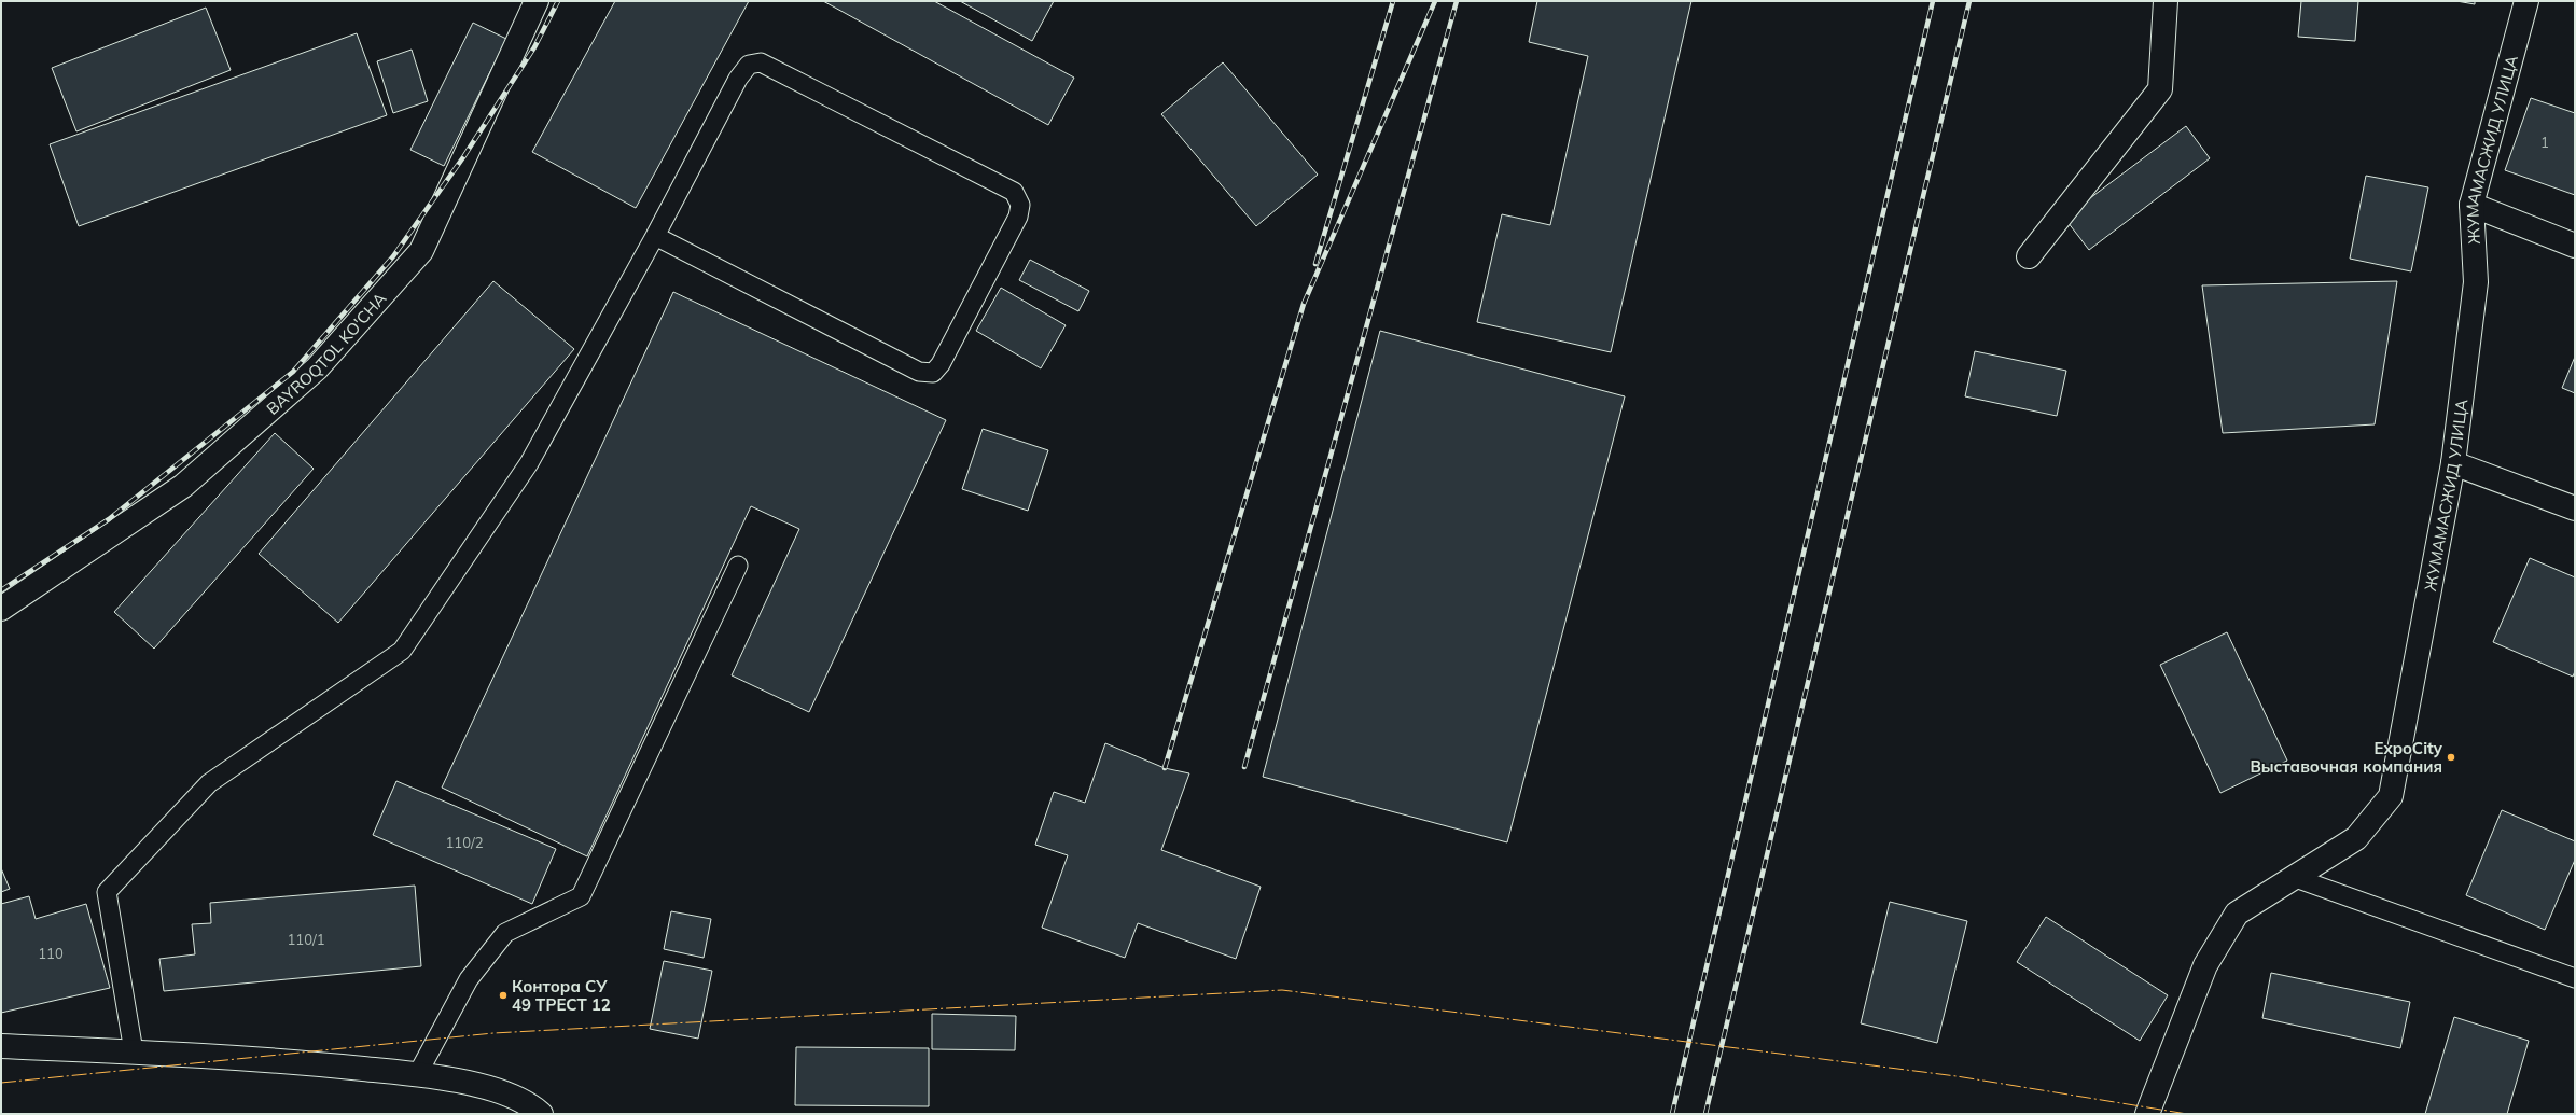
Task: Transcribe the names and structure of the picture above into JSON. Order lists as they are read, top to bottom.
{
  "streets": {
    "street": ["ЖУМАМАСЖИД УЛИЦА", "BAYROQTOL KO'CHA"]
  },
  "places": ["ExpoCity Выставочная компания", "Контора СУ 49 ТРЕСТ 12"],
  "house_numbers": [
    "1",
    "110/2",
    "110/1",
    "110"
  ]
}
